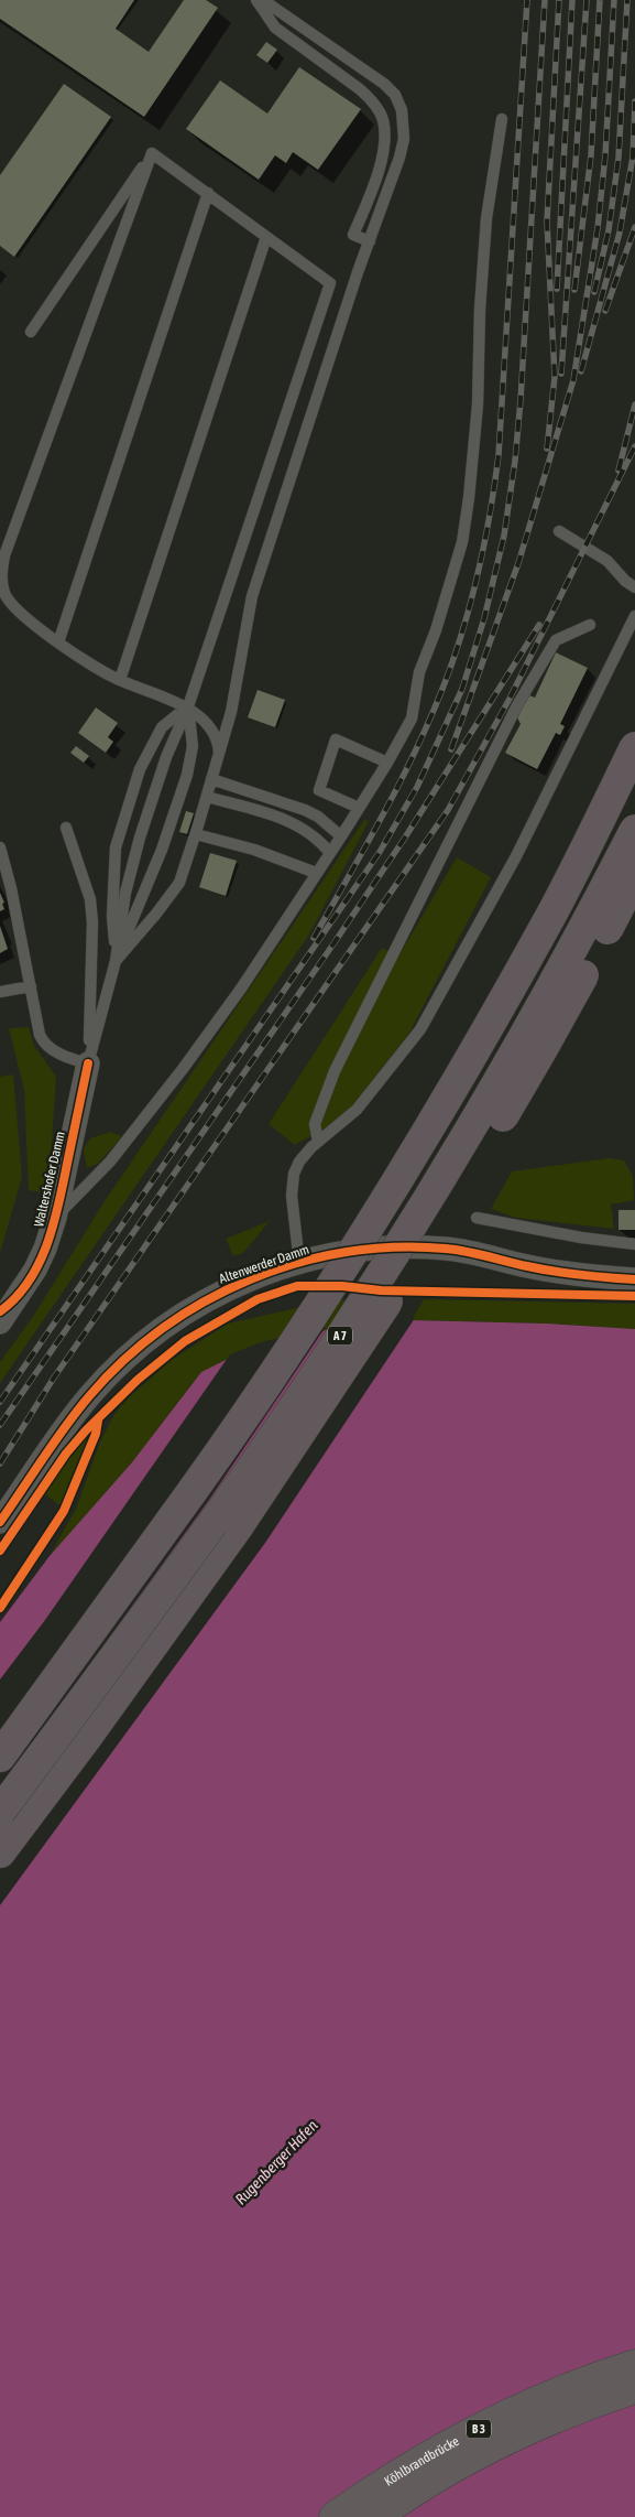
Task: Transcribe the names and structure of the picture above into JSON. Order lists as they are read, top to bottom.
{
  "streets": {
    "highway": ["A 7"],
    "main road": ["B 3", "Köhlbrandbrücke"],
    "street": ["Waltershofer Damm", "Altenwerder Damm"]
  },
  "water": ["Rugenberger Hafen"]
}
